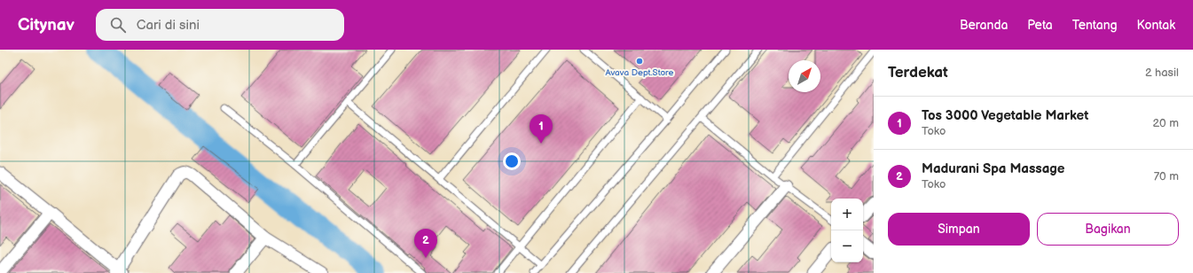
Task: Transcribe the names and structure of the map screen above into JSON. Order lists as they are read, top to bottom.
{
  "places": ["Avava Dept.Store"],
  "north": "top right",
  "page": {
    "header": "Citynav",
    "search": "Cari di sini",
    "nav": [
      "Beranda",
      "Peta",
      "Tentang",
      "Kontak"
    ],
    "heading": ["Terdekat", "2 hasil"],
    "list": [
      {
        "mark": "1",
        "name": "Tos 3000 Vegetable Market",
        "note": "Toko",
        "value": "20 m"
      },
      {
        "mark": "2",
        "name": "Madurani Spa Massage",
        "note": "Toko",
        "value": "70 m"
      }
    ],
    "pins": ["1", "2"],
    "map_buttons": ["+", "−"],
    "buttons": ["Simpan", "Bagikan"]
  }
}
